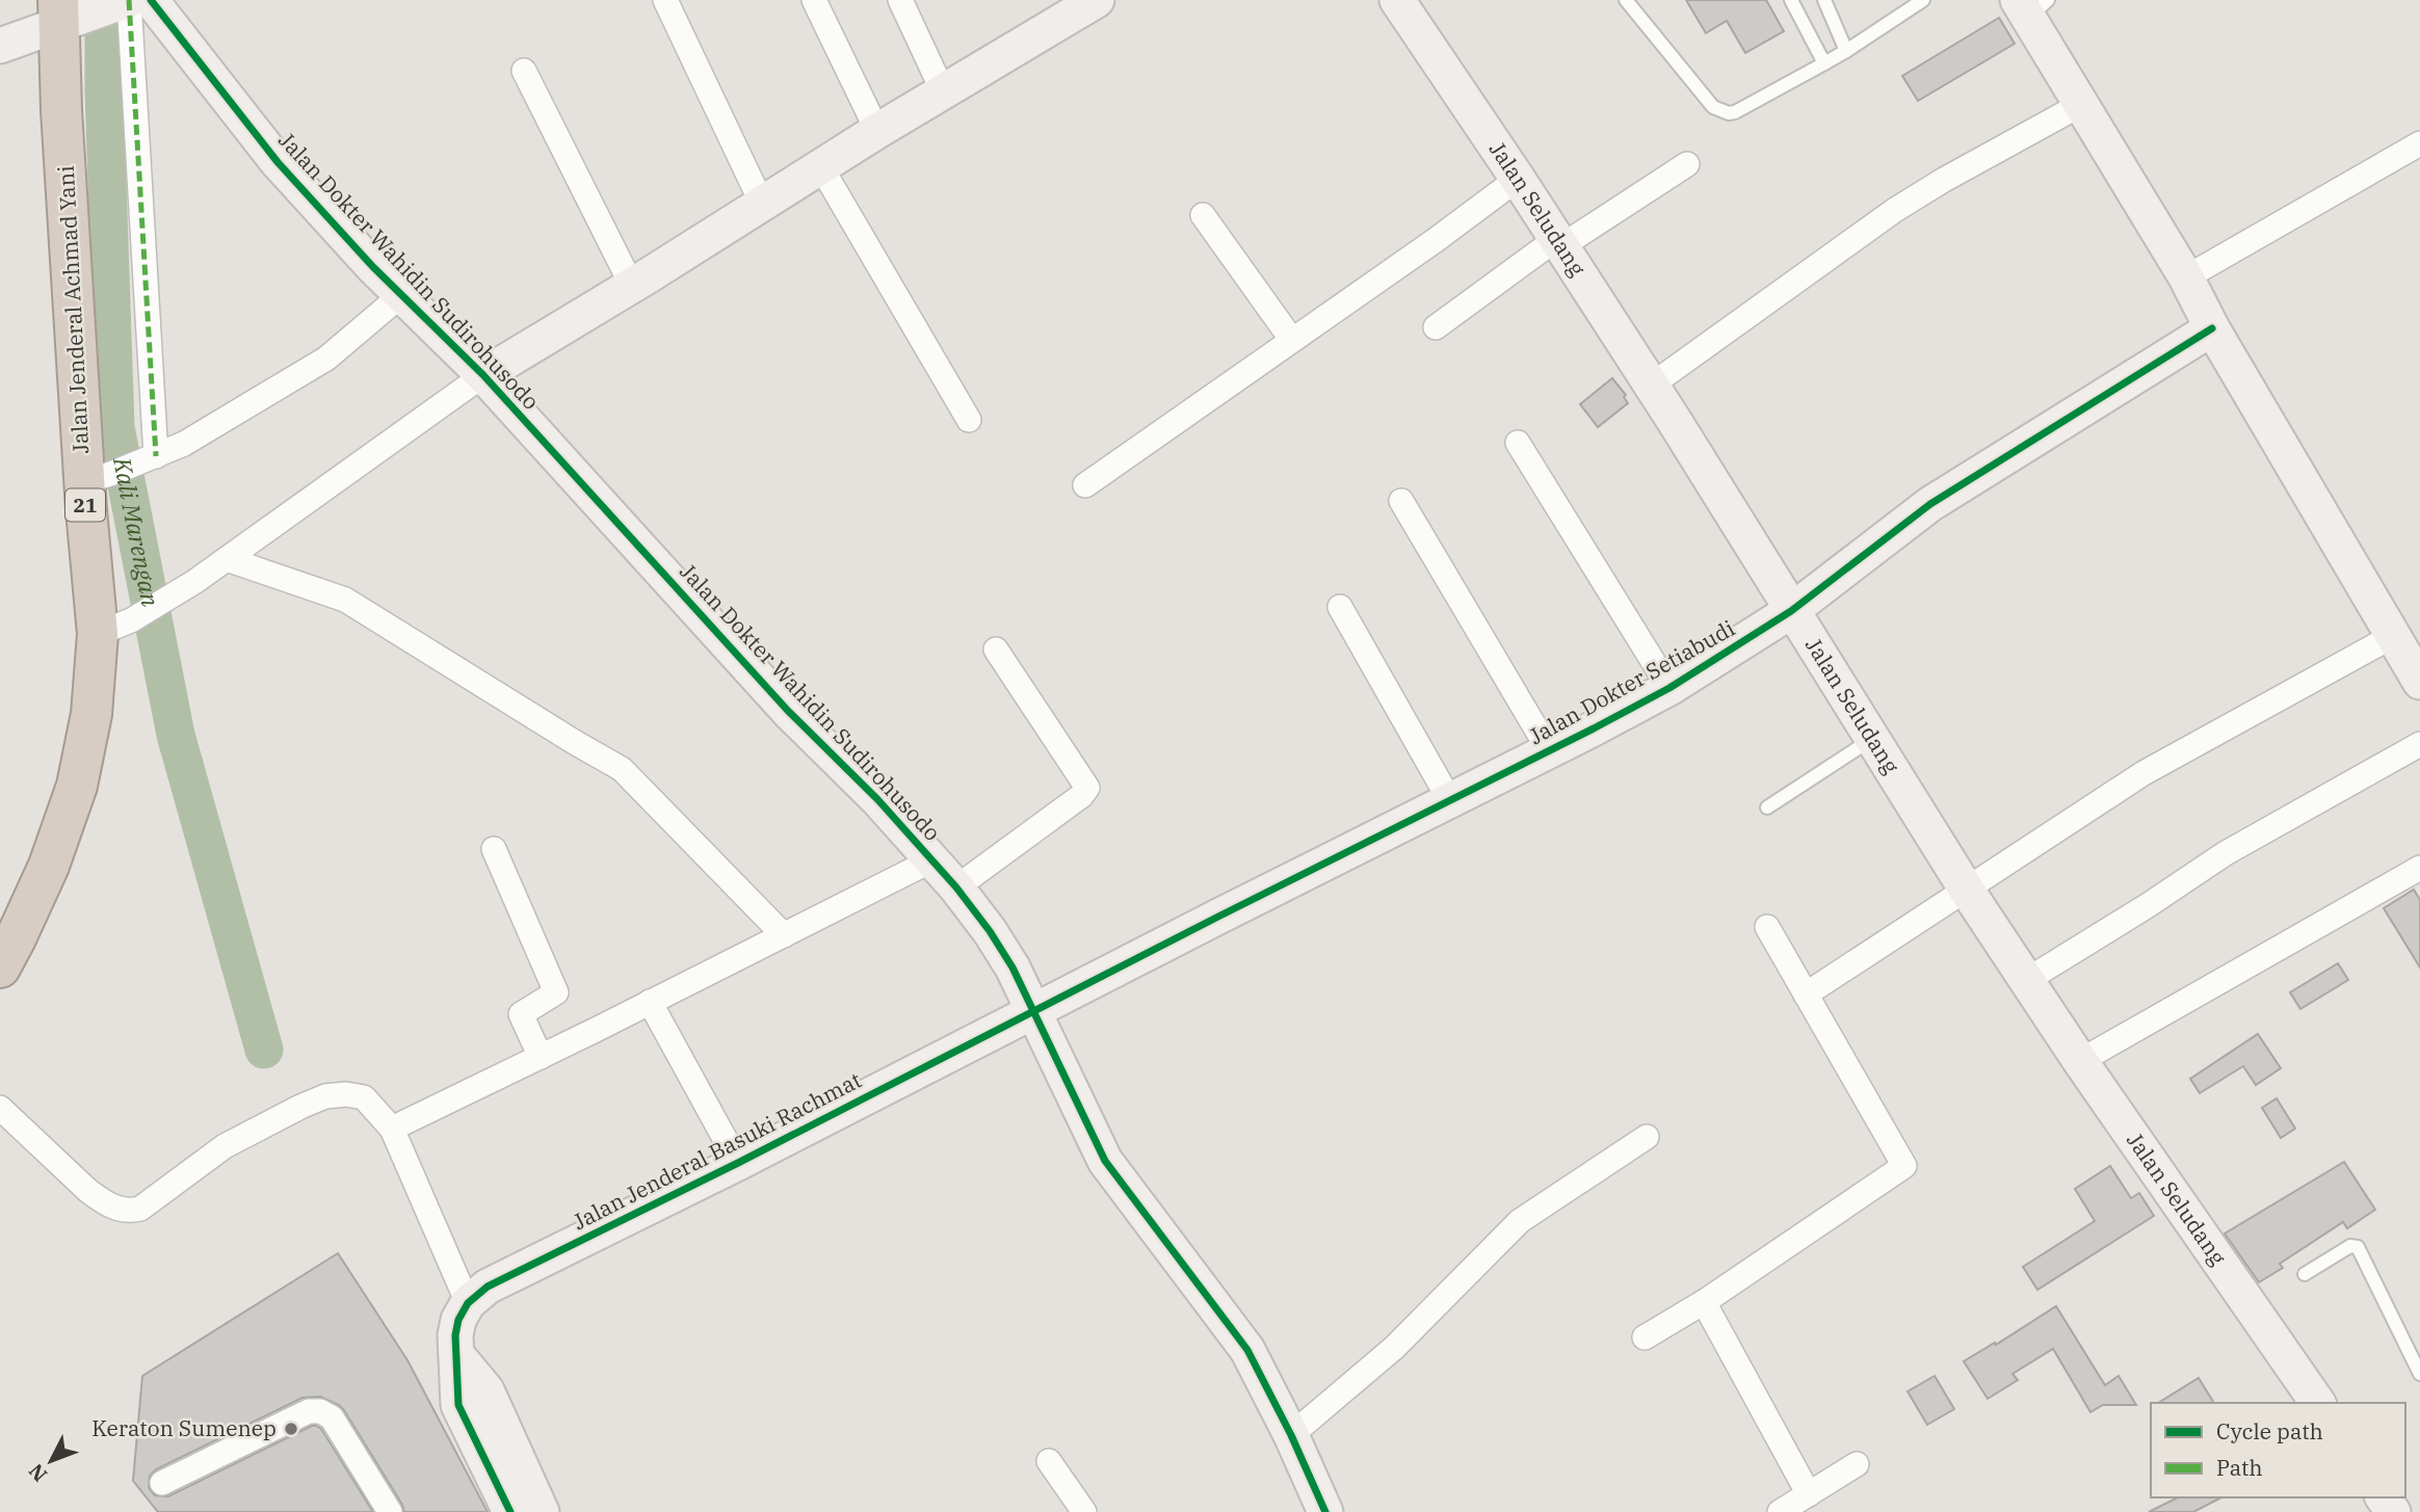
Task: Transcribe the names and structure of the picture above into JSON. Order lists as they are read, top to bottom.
{
  "streets": {
    "highway": ["Jalan Jenderal Achmad Yani", "21"],
    "street": [
      "Jalan Seludang",
      "Jalan Dokter Wahidin Sudirohusodo",
      "Jalan Dokter Setiabudi",
      "Jalan Jenderal Basuki Rachmat"
    ]
  },
  "crossings": [
    ["Jalan Seludang", "Jalan Dokter Setiabudi"],
    ["Jalan Dokter Wahidin Sudirohusodo", "Jalan Dokter Setiabudi"],
    ["Jalan Dokter Wahidin Sudirohusodo", "Jalan Jenderal Basuki Rachmat"],
    ["Jalan Dokter Setiabudi", "Jalan Jenderal Basuki Rachmat"]
  ],
  "water": ["Kali Marengan"],
  "places": ["Keraton Sumenep"],
  "legend": ["Cycle path", "Path"],
  "north": "bottom left"
}
